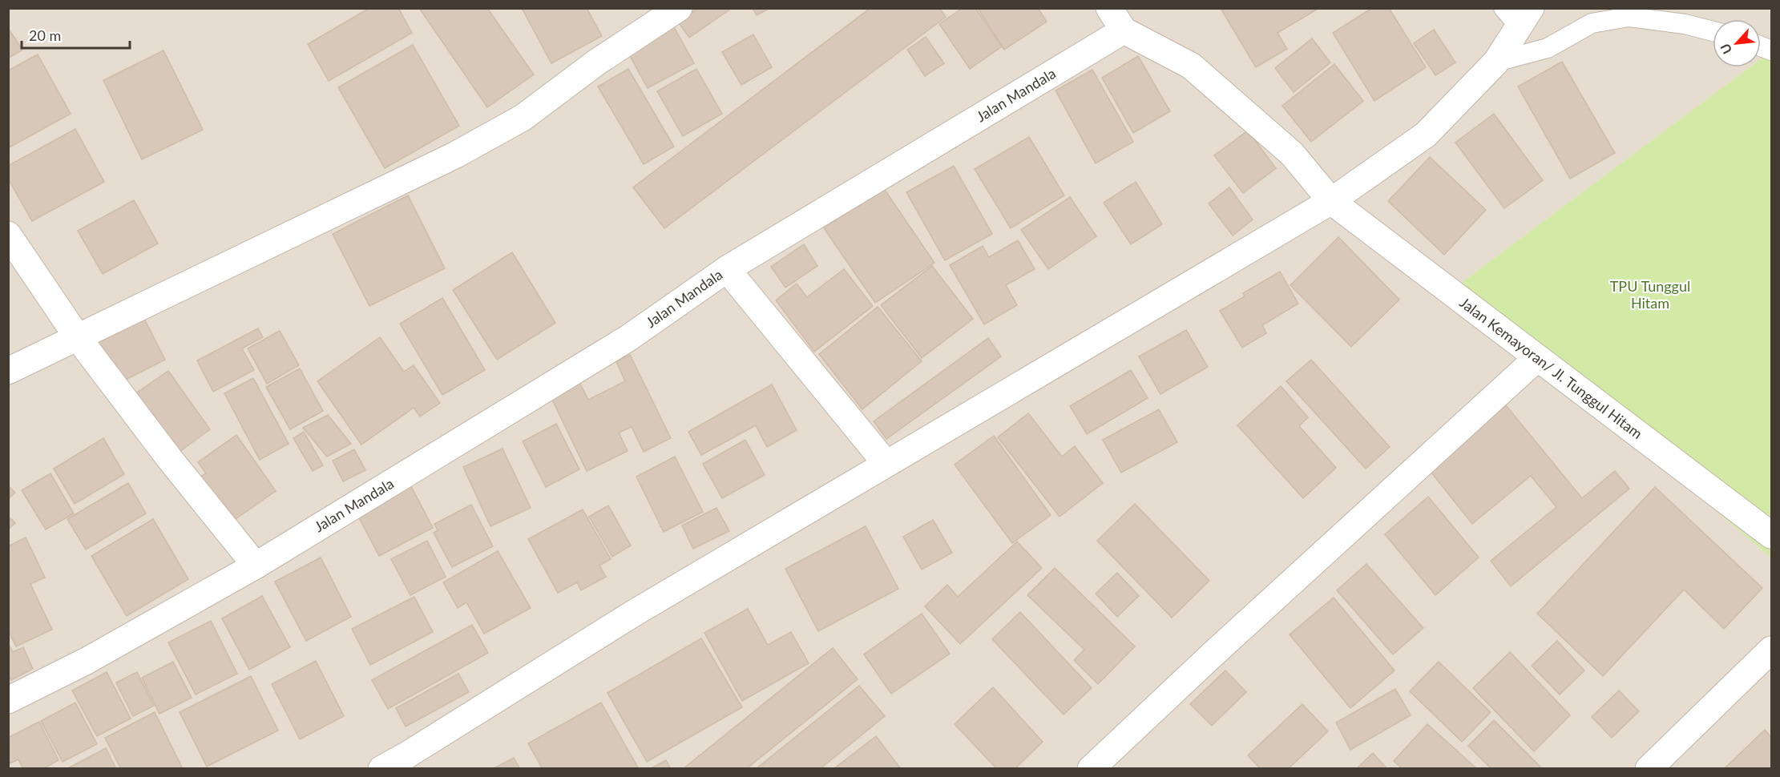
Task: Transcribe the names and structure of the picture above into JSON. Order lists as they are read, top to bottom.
{
  "streets": {
    "street": ["Jalan Mandala", "Jalan Kemayoran/ Jl. Tunggul Hitam"]
  },
  "parks": ["TPU Tunggul Hitam"],
  "scale_bar": "20 m",
  "north": "bottom left"
}
